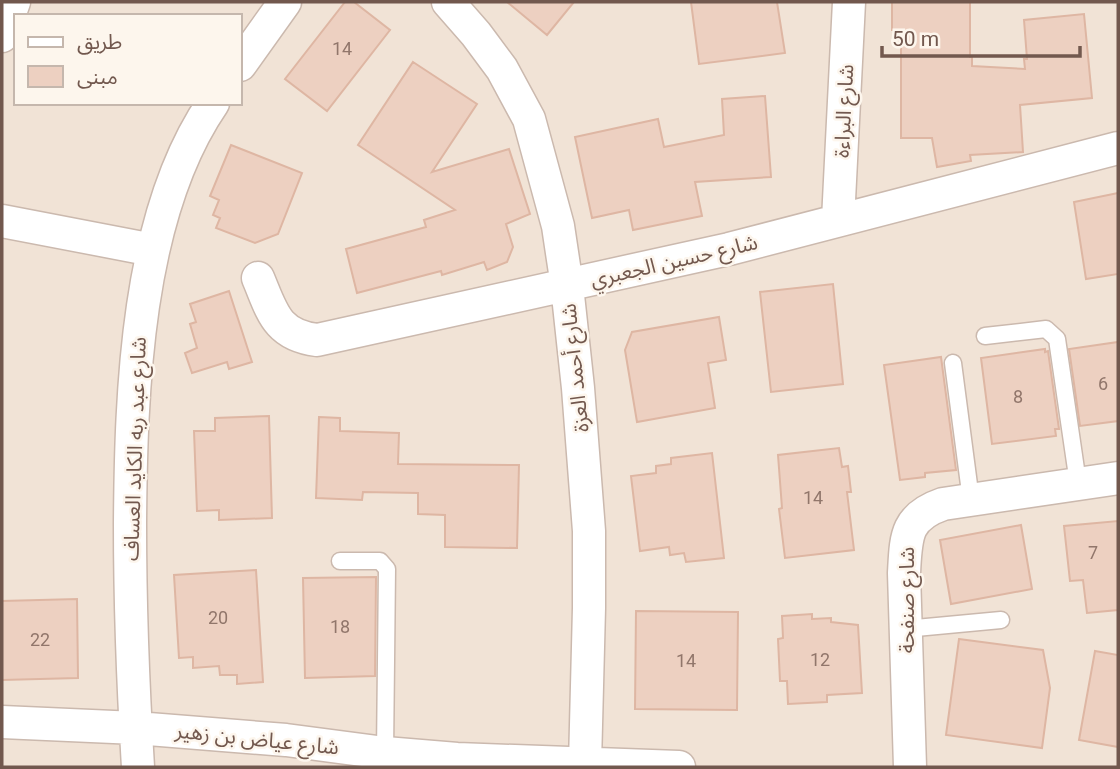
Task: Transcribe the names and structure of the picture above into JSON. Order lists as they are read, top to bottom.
{
  "streets": {
    "street": [
      "شارع البراءة",
      "شارع حسين الجعبري",
      "شارع أحمد العزة",
      "شارع عبد ربه الكايد العساف",
      "شارع صنفحة",
      "شارع عياض بن زهير"
    ]
  },
  "crossings": [
    ["شارع البراءة", "شارع حسين الجعبري"],
    ["شارع حسين الجعبري", "شارع أحمد العزة"],
    ["شارع أحمد العزة", "شارع عياض بن زهير"],
    ["شارع عبد ربه الكايد العساف", "شارع عياض بن زهير"]
  ],
  "house_numbers": [
    "14",
    "6",
    "8",
    "14",
    "7",
    "20",
    "18",
    "22",
    "12",
    "14"
  ],
  "legend": ["طريق", "مبنى"],
  "scale_bar": "50 m"
}
